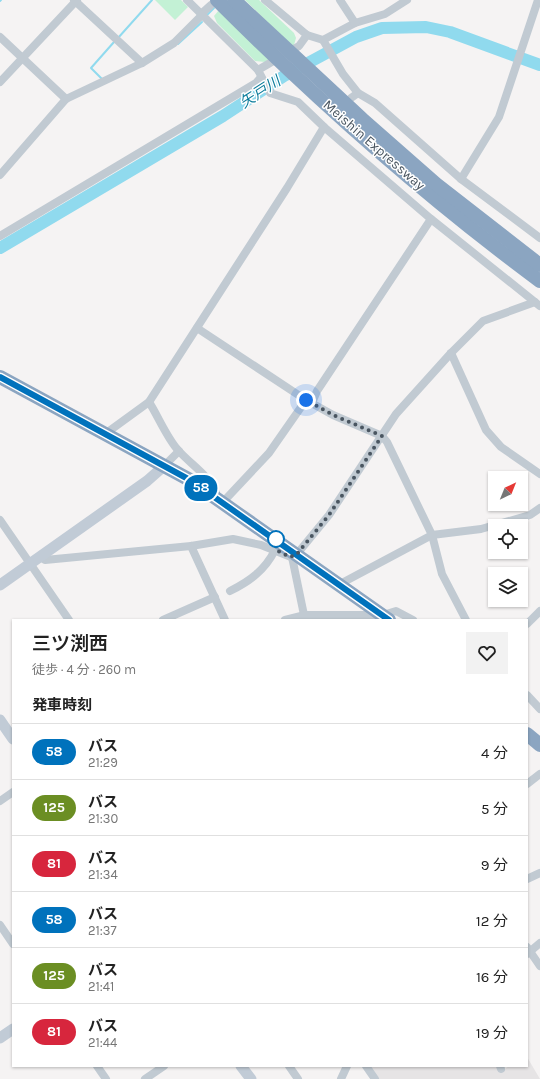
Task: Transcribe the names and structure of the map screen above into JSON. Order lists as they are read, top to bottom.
{
  "streets": {
    "highway": ["Meishin Expressway"]
  },
  "water": ["矢戸川"],
  "lines": ["bus line 58"],
  "north": "top right",
  "page": {
    "on_map": "58",
    "heading": [
      ["三ツ渕西", "徒歩 · 4 分 · 260 m"],
      "発車時刻"
    ],
    "list": [
      {
        "mark": "58",
        "name": "バス",
        "note": "21:29",
        "value": "4 分"
      },
      {
        "mark": "125",
        "name": "バス",
        "note": "21:30",
        "value": "5 分"
      },
      {
        "mark": "81",
        "name": "バス",
        "note": "21:34",
        "value": "9 分"
      },
      {
        "mark": "58",
        "name": "バス",
        "note": "21:37",
        "value": "12 分"
      },
      {
        "mark": "125",
        "name": "バス",
        "note": "21:41",
        "value": "16 分"
      },
      {
        "mark": "81",
        "name": "バス",
        "note": "21:44",
        "value": "19 分"
      }
    ]
  }
}
